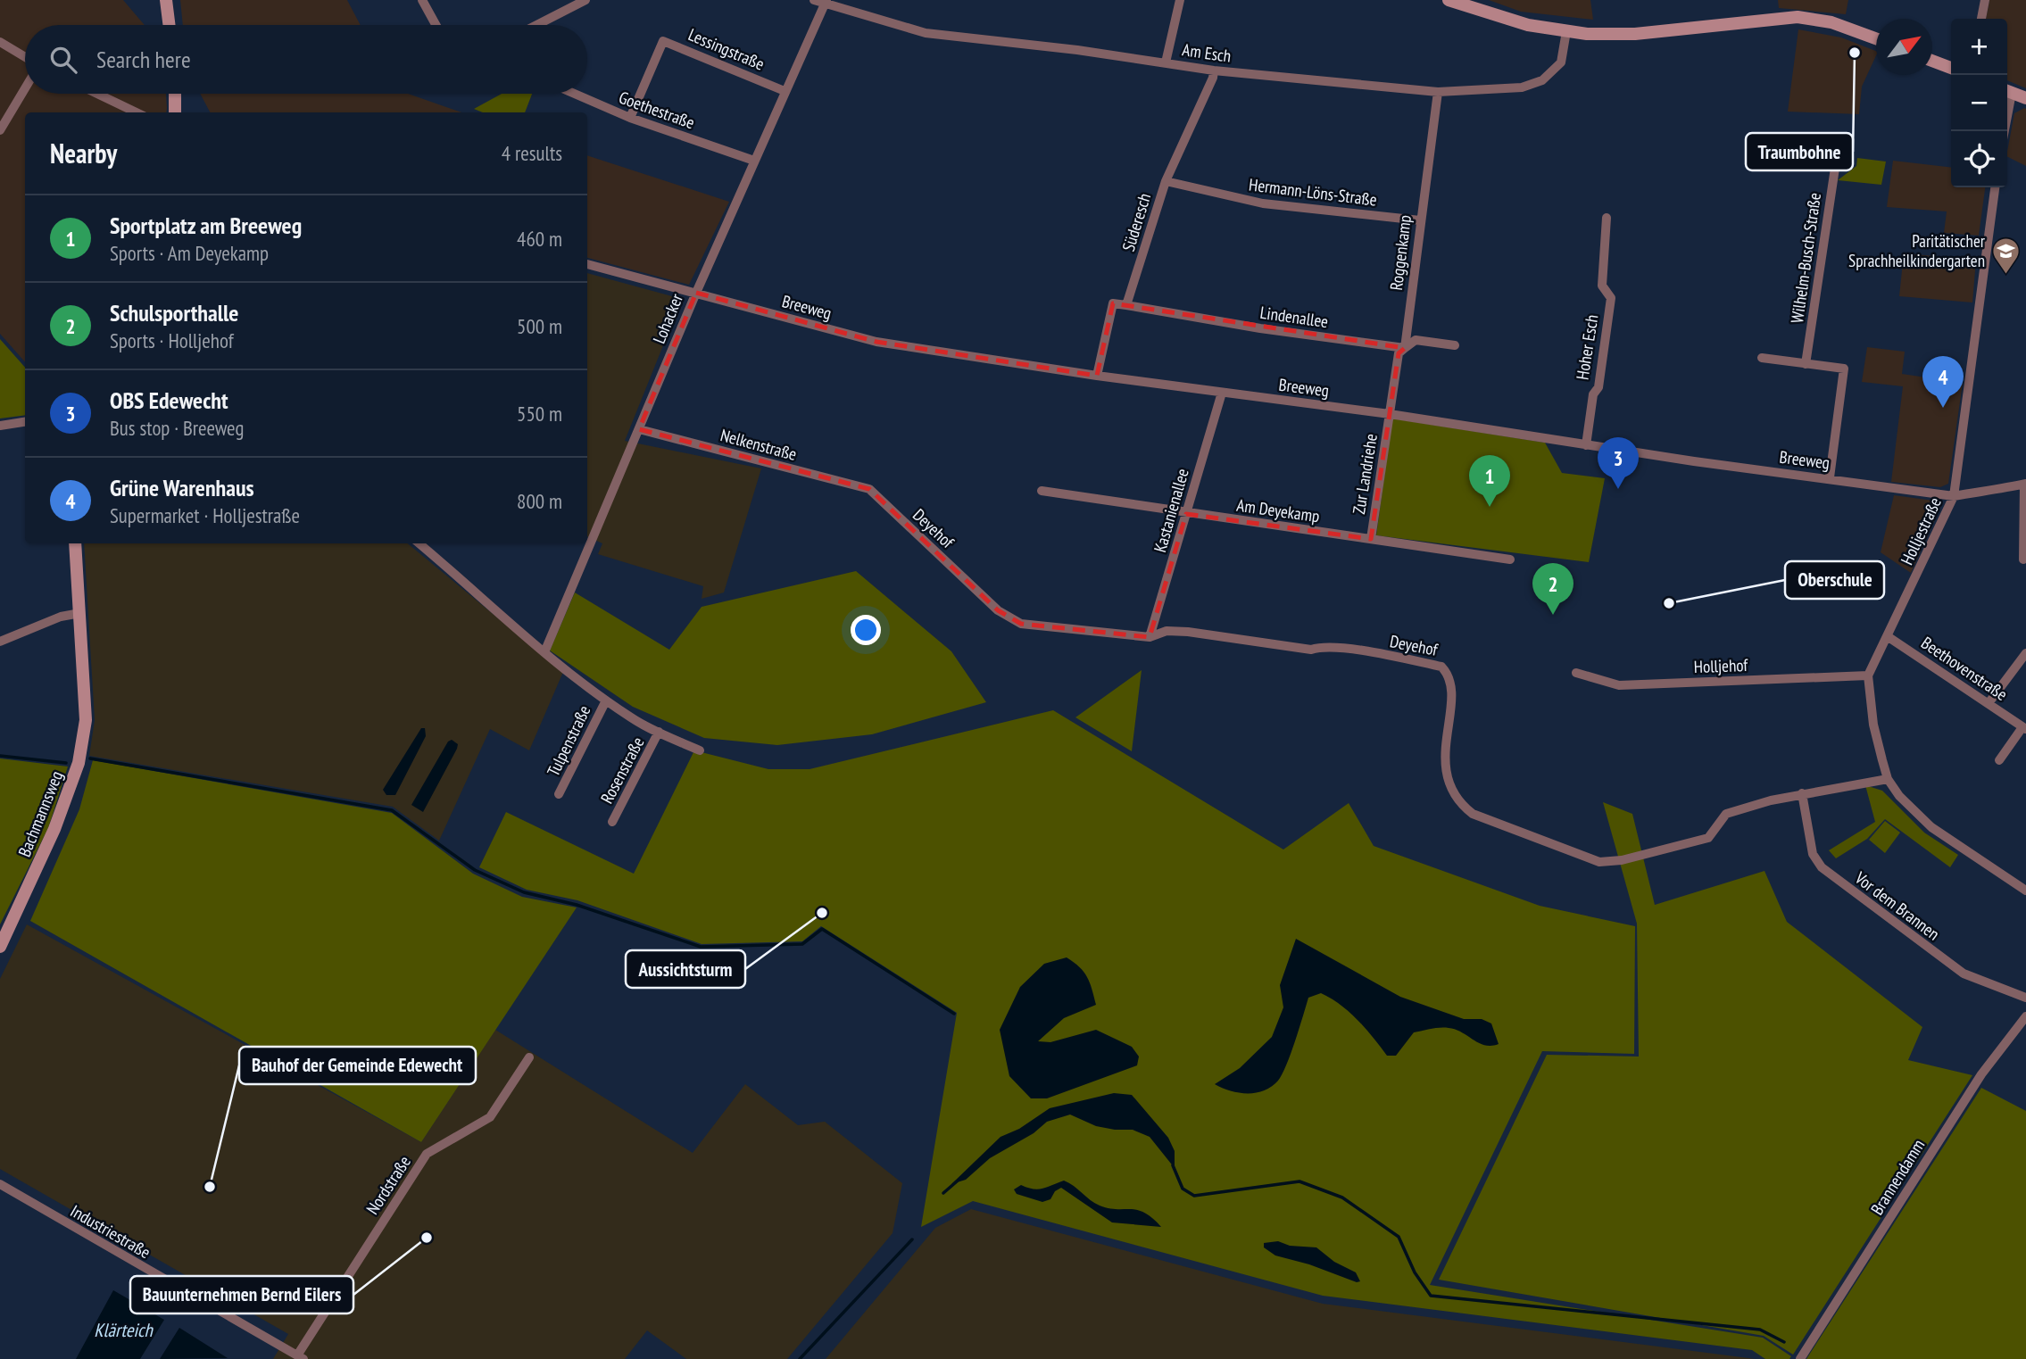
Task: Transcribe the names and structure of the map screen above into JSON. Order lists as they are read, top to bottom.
{
  "streets": {
    "main road": ["Bachmannsweg"],
    "street": [
      "Lessingstraße",
      "Am Esch",
      "Goethestraße",
      "Hermann-Löns-Straße",
      "Süderesch",
      "Roggenkamp",
      "Wilhelm-Busch-Straße",
      "Breeweg",
      "Lindenallee",
      "Lohacker",
      "Hoher Esch",
      "Nelkenstraße",
      "Zur Landriehe",
      "Kastanienallee",
      "Am Deyekamp",
      "Deyehof",
      "Holljestraße",
      "Holljehof",
      "Beethovenstraße",
      "Tulpenstraße",
      "Rosenstraße",
      "Vor dem Brannen",
      "Brannendamm",
      "Nordstraße",
      "Industriestraße"
    ]
  },
  "crossings": [
    ["Lessingstraße", "Goethestraße"],
    ["Lessingstraße", "Lohacker"],
    ["Am Esch", "Süderesch"],
    ["Am Esch", "Roggenkamp"],
    ["Am Esch", "Lohacker"],
    ["Goethestraße", "Lohacker"],
    ["Hermann-Löns-Straße", "Süderesch"],
    ["Hermann-Löns-Straße", "Roggenkamp"],
    ["Süderesch", "Lindenallee"],
    ["Roggenkamp", "Breeweg"],
    ["Roggenkamp", "Lindenallee"],
    ["Roggenkamp", "Zur Landriehe"],
    ["Breeweg", "Lohacker"],
    ["Breeweg", "Hoher Esch"],
    ["Breeweg", "Zur Landriehe"],
    ["Breeweg", "Kastanienallee"],
    ["Breeweg", "Holljestraße"],
    ["Lohacker", "Nelkenstraße"],
    ["Nelkenstraße", "Deyehof"],
    ["Zur Landriehe", "Am Deyekamp"],
    ["Kastanienallee", "Am Deyekamp"],
    ["Kastanienallee", "Deyehof"],
    ["Deyehof", "Vor dem Brannen"],
    ["Holljestraße", "Holljehof"],
    ["Holljestraße", "Beethovenstraße"],
    ["Nordstraße", "Industriestraße"]
  ],
  "water": ["Klärteich"],
  "places": {
    "other": [
      "Traumbohne",
      "Oberschule",
      "Aussichtsturm",
      "Bauhof der Gemeinde Edewecht",
      "Bauunternehmen Bernd Eilers"
    ],
    "school or university": ["Paritätischer Sprachheilkindergarten"]
  },
  "north": "top right",
  "page": {
    "map_buttons": ["+", "−"],
    "search": "Search here",
    "heading": ["Nearby", "4 results"],
    "list": [
      {
        "mark": "1",
        "name": "Sportplatz am Breeweg",
        "note": "Sports · Am Deyekamp",
        "value": "460 m"
      },
      {
        "mark": "2",
        "name": "Schulsporthalle",
        "note": "Sports · Holljehof",
        "value": "500 m"
      },
      {
        "mark": "3",
        "name": "OBS Edewecht",
        "note": "Bus stop · Breeweg",
        "value": "550 m"
      },
      {
        "mark": "4",
        "name": "Grüne Warenhaus",
        "note": "Supermarket · Holljestraße",
        "value": "800 m"
      }
    ],
    "pins": [
      "4",
      "3",
      "1",
      "2"
    ]
  }
}
